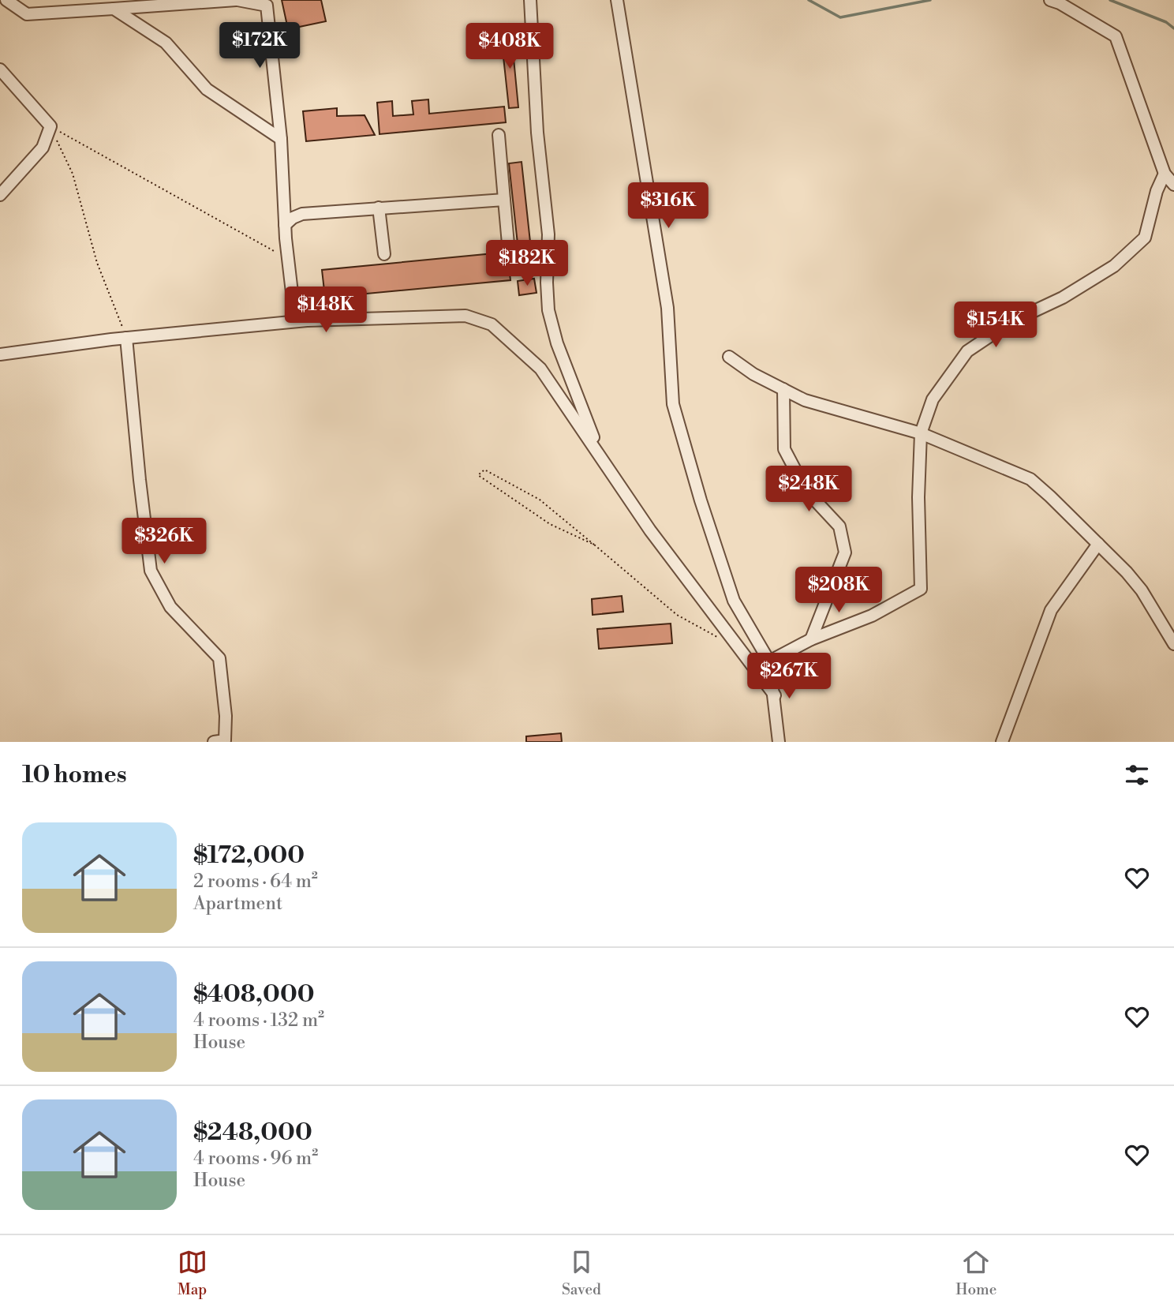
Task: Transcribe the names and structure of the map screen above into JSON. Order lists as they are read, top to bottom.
{
  "page": {
    "price": [
      "$172K",
      "$408K",
      "$316K",
      "$182K",
      "$148K",
      "$154K",
      "$248K",
      "$326K",
      "$208K",
      "$267K"
    ],
    "heading": "10 homes",
    "list": [
      {
        "name": "$172,000",
        "note": "2 rooms · 64 m² · Apartment"
      },
      {
        "name": "$408,000",
        "note": "4 rooms · 132 m² · House"
      },
      {
        "name": "$248,000",
        "note": "4 rooms · 96 m² · House"
      }
    ],
    "tabs": ["Map", "Saved", "Home"]
  }
}
